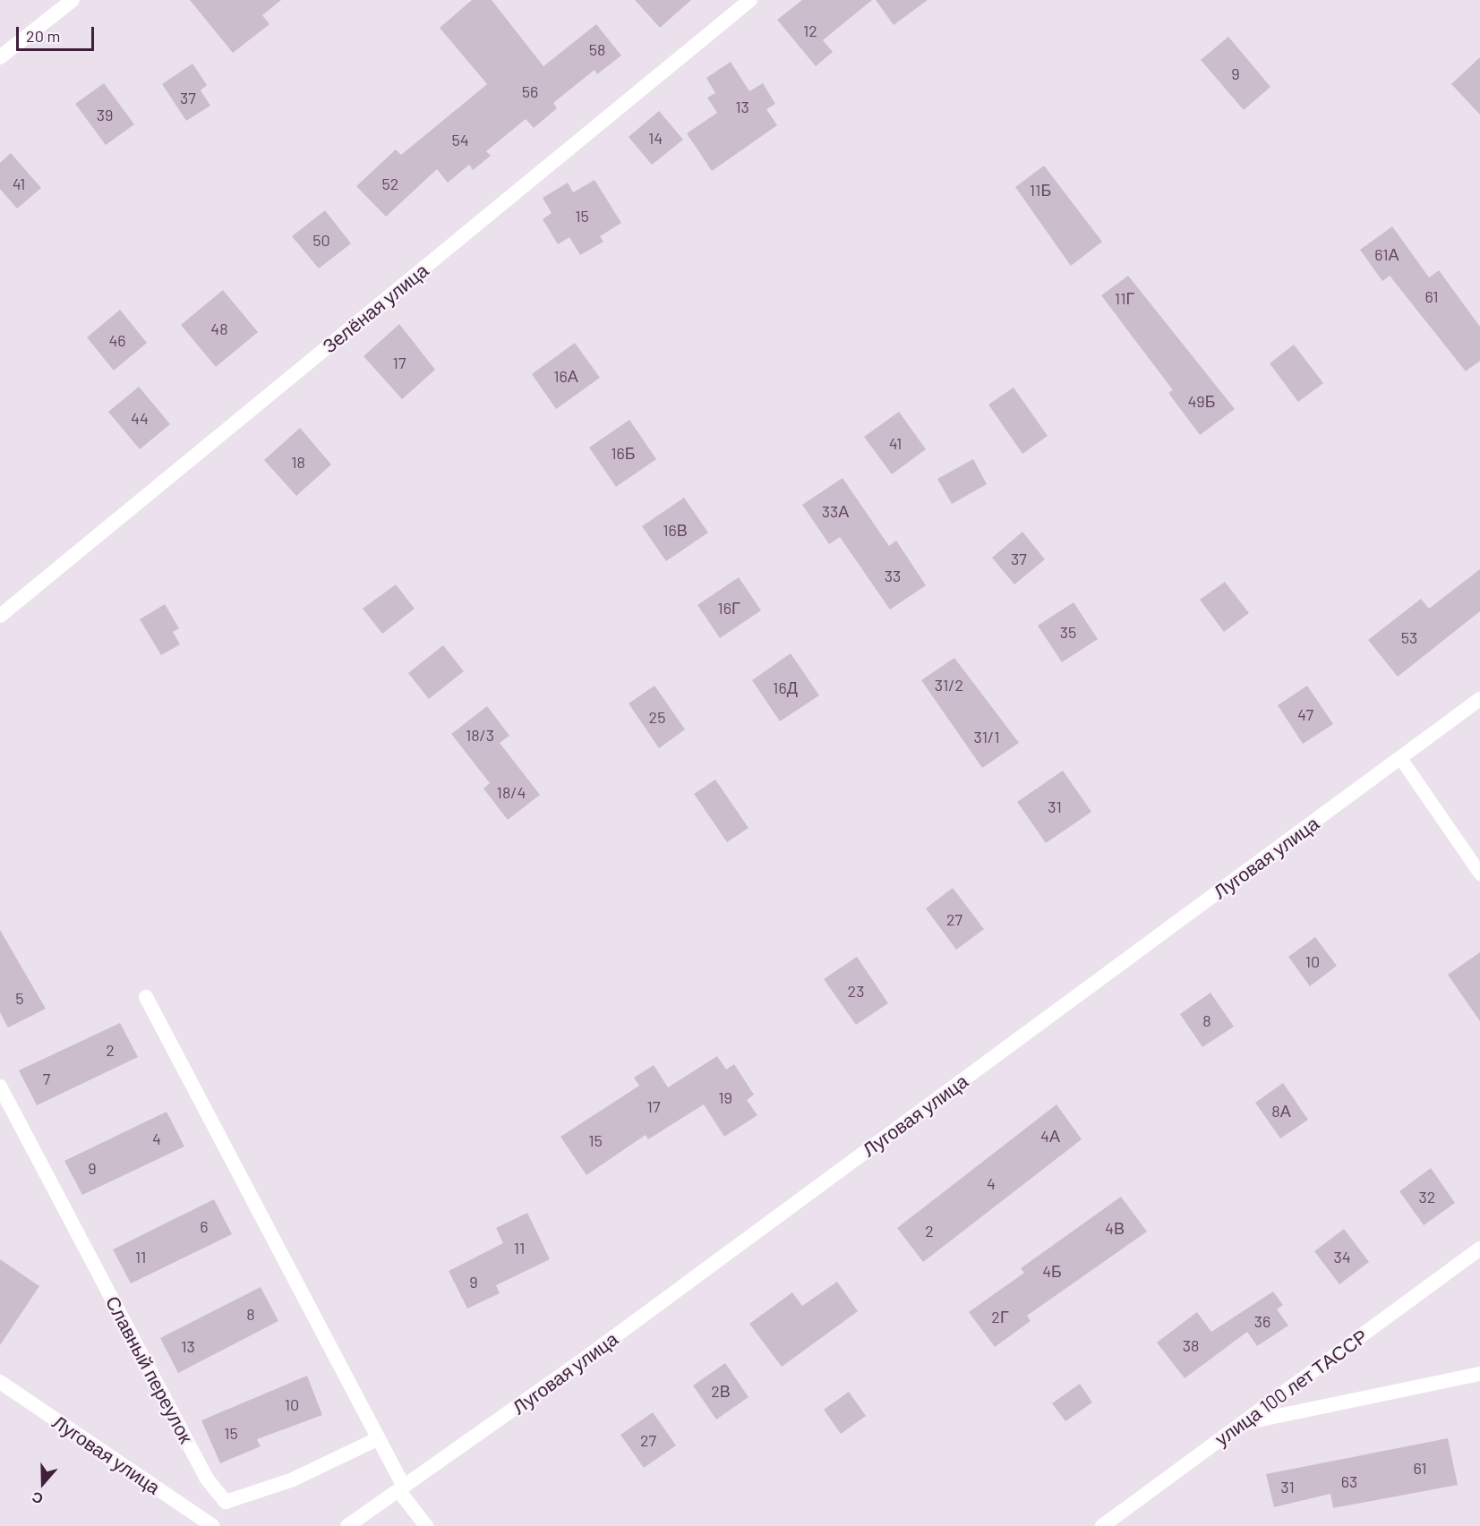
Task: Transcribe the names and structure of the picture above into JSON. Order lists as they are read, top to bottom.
{
  "streets": {
    "street": [
      "Зелёная улица",
      "Луговая улица",
      "Славный переулок",
      "улица 100 лет ТАССР"
    ]
  },
  "house_numbers": [
    "12",
    "58",
    "9",
    "56",
    "37",
    "13",
    "39",
    "14",
    "54",
    "41",
    "52",
    "11Б",
    "15",
    "50",
    "61А",
    "61",
    "11Г",
    "48",
    "46",
    "17",
    "16А",
    "49Б",
    "44",
    "41",
    "16Б",
    "18",
    "33А",
    "16В",
    "37",
    "33",
    "16Г",
    "35",
    "53",
    "31/2",
    "16Д",
    "47",
    "25",
    "18/3",
    "31/1",
    "18/4",
    "31",
    "27",
    "10",
    "23",
    "5",
    "8",
    "2",
    "7",
    "19",
    "17",
    "8А",
    "4А",
    "4",
    "15",
    "9",
    "4",
    "32",
    "6",
    "4В",
    "2",
    "11",
    "11",
    "34",
    "4Б",
    "9",
    "8",
    "2Г",
    "36",
    "38",
    "13",
    "2В",
    "10",
    "15",
    "27",
    "61",
    "63",
    "31"
  ],
  "scale_bar": "20 m",
  "north": "bottom"
}
